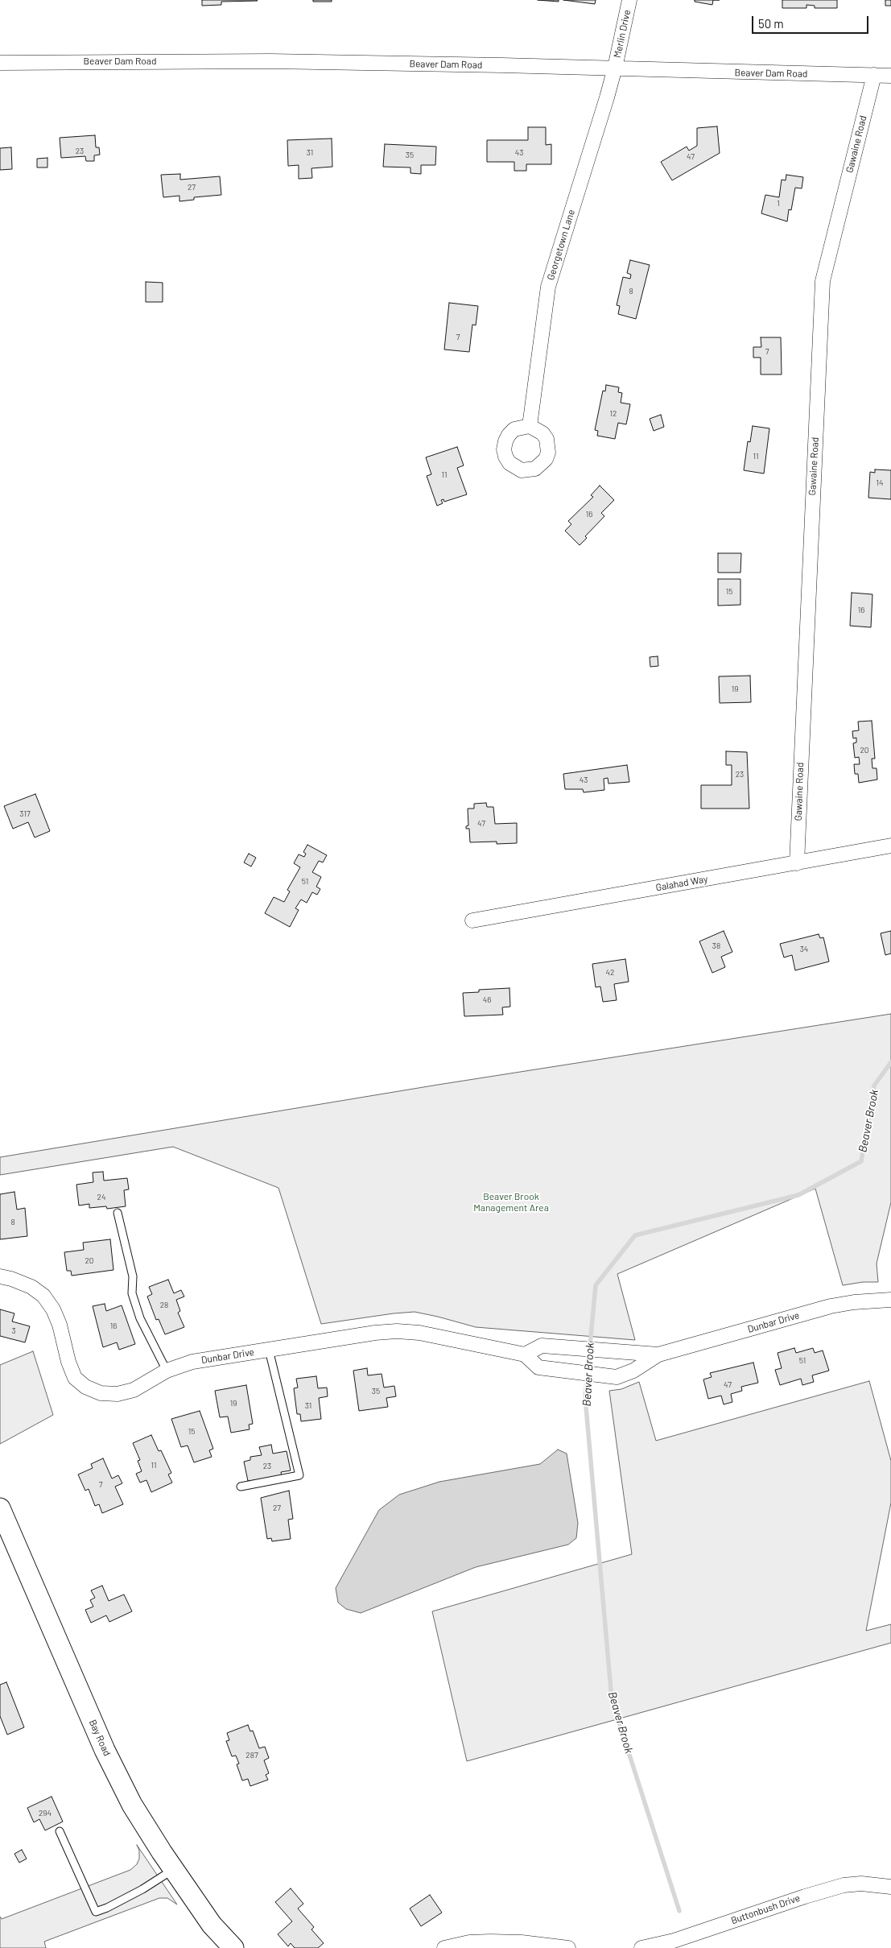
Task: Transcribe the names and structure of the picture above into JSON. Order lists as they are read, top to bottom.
{
  "streets": {
    "main road": ["Bay Road"],
    "street": [
      "Merlin Drive",
      "Beaver Dam Road",
      "Gawaine Road",
      "Georgetown Lane",
      "Galahad Way",
      "Dunbar Drive",
      "Buttonbush Drive"
    ]
  },
  "crossings": [
    ["Merlin Drive", "Beaver Dam Road"],
    ["Merlin Drive", "Georgetown Lane"],
    ["Beaver Dam Road", "Gawaine Road"],
    ["Beaver Dam Road", "Georgetown Lane"],
    ["Gawaine Road", "Galahad Way"]
  ],
  "water": ["Beaver Brook"],
  "parks": ["Beaver Brook Management Area"],
  "house_numbers": [
    "23",
    "31",
    "43",
    "35",
    "47",
    "27",
    "1",
    "8",
    "7",
    "7",
    "12",
    "11",
    "11",
    "14",
    "16",
    "15",
    "16",
    "19",
    "20",
    "23",
    "43",
    "317",
    "47",
    "51",
    "38",
    "34",
    "42",
    "46",
    "24",
    "8",
    "20",
    "28",
    "16",
    "3",
    "51",
    "47",
    "35",
    "19",
    "31",
    "15",
    "11",
    "23",
    "7",
    "27",
    "287",
    "294"
  ],
  "scale_bar": "50 m"
}
